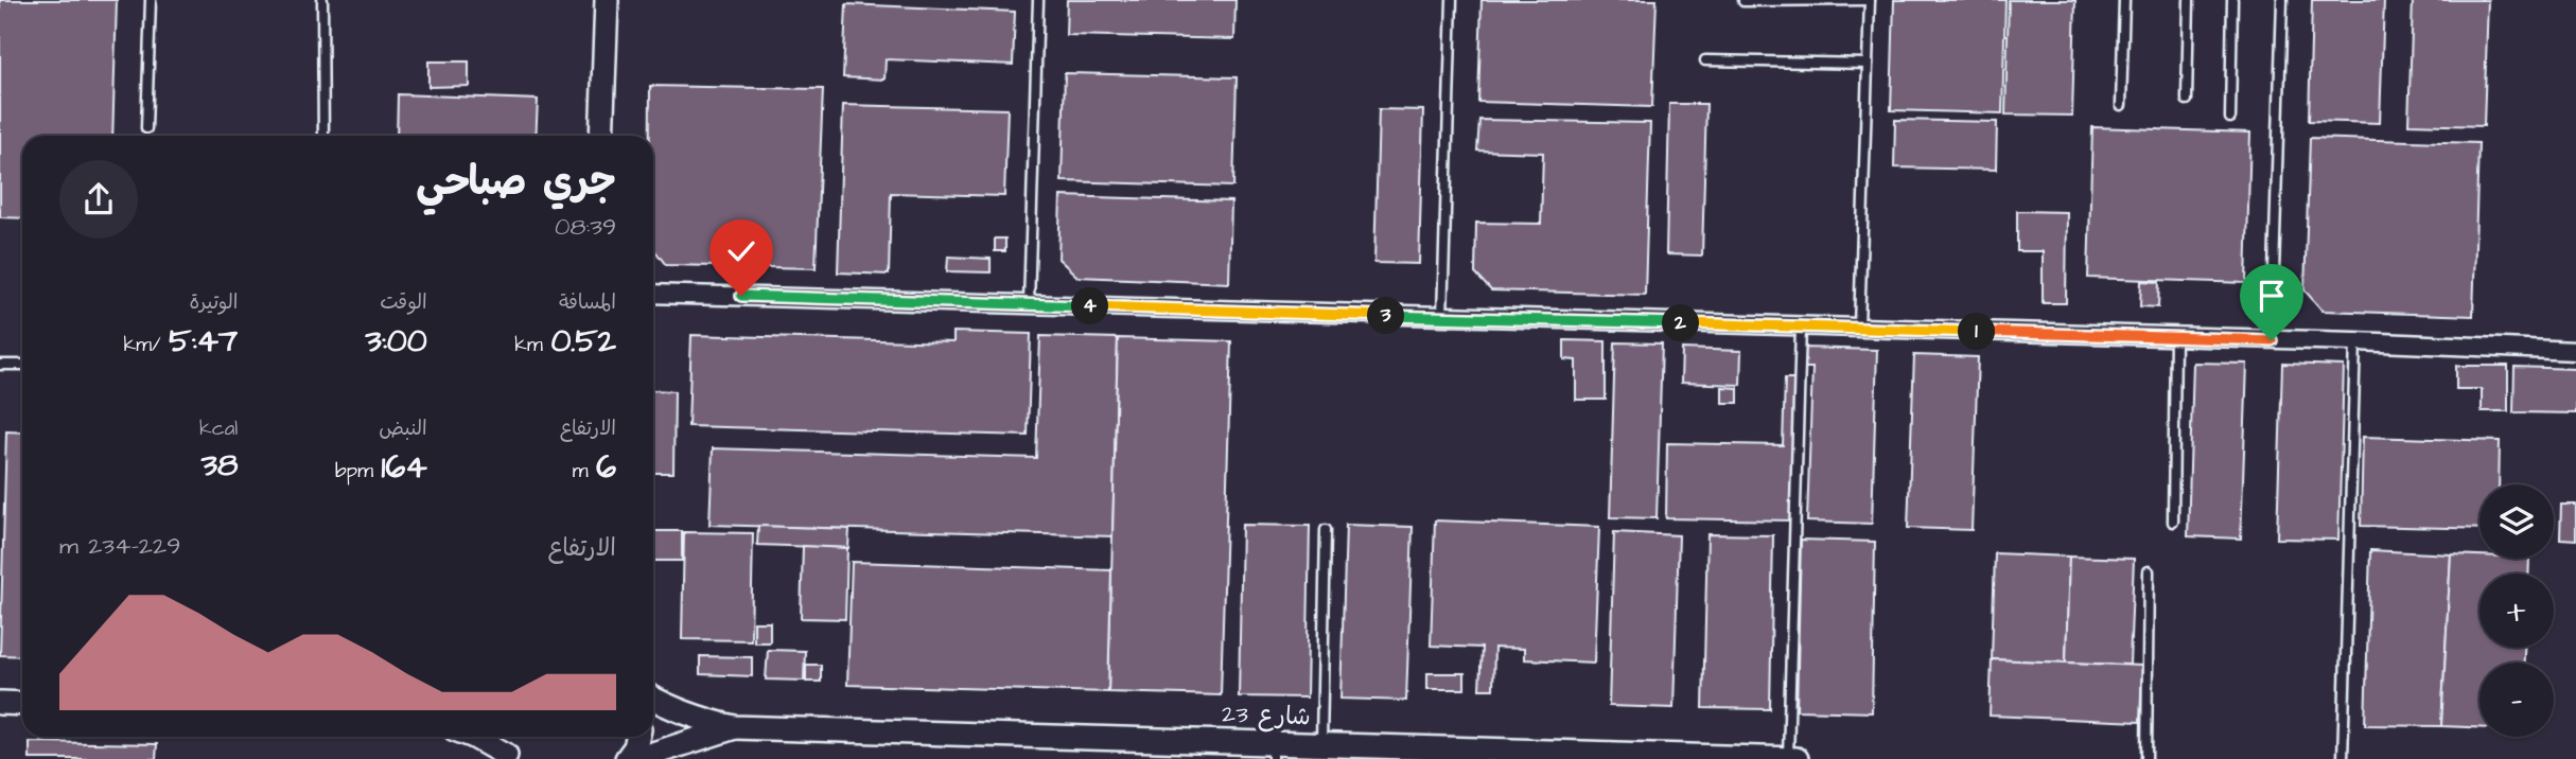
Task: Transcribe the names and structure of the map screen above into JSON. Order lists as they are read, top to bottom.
{
  "streets": {
    "street": ["شارع 23"]
  },
  "page": {
    "heading": ["جري صباحي", "08:39"],
    "stats": [
      ["المسافة", "0.52 km"],
      ["الوقت", "3:00"],
      ["الوتيرة", "5:47 /km"],
      ["الارتفاع", "6 m"],
      ["النبض", "164 bpm"],
      ["kcal", "38"]
    ],
    "pins": [
      "4",
      "3",
      "2",
      "1"
    ],
    "map_buttons": ["+", "−"],
    "chart": ["الارتفاع", "229–234 m"]
  }
}
